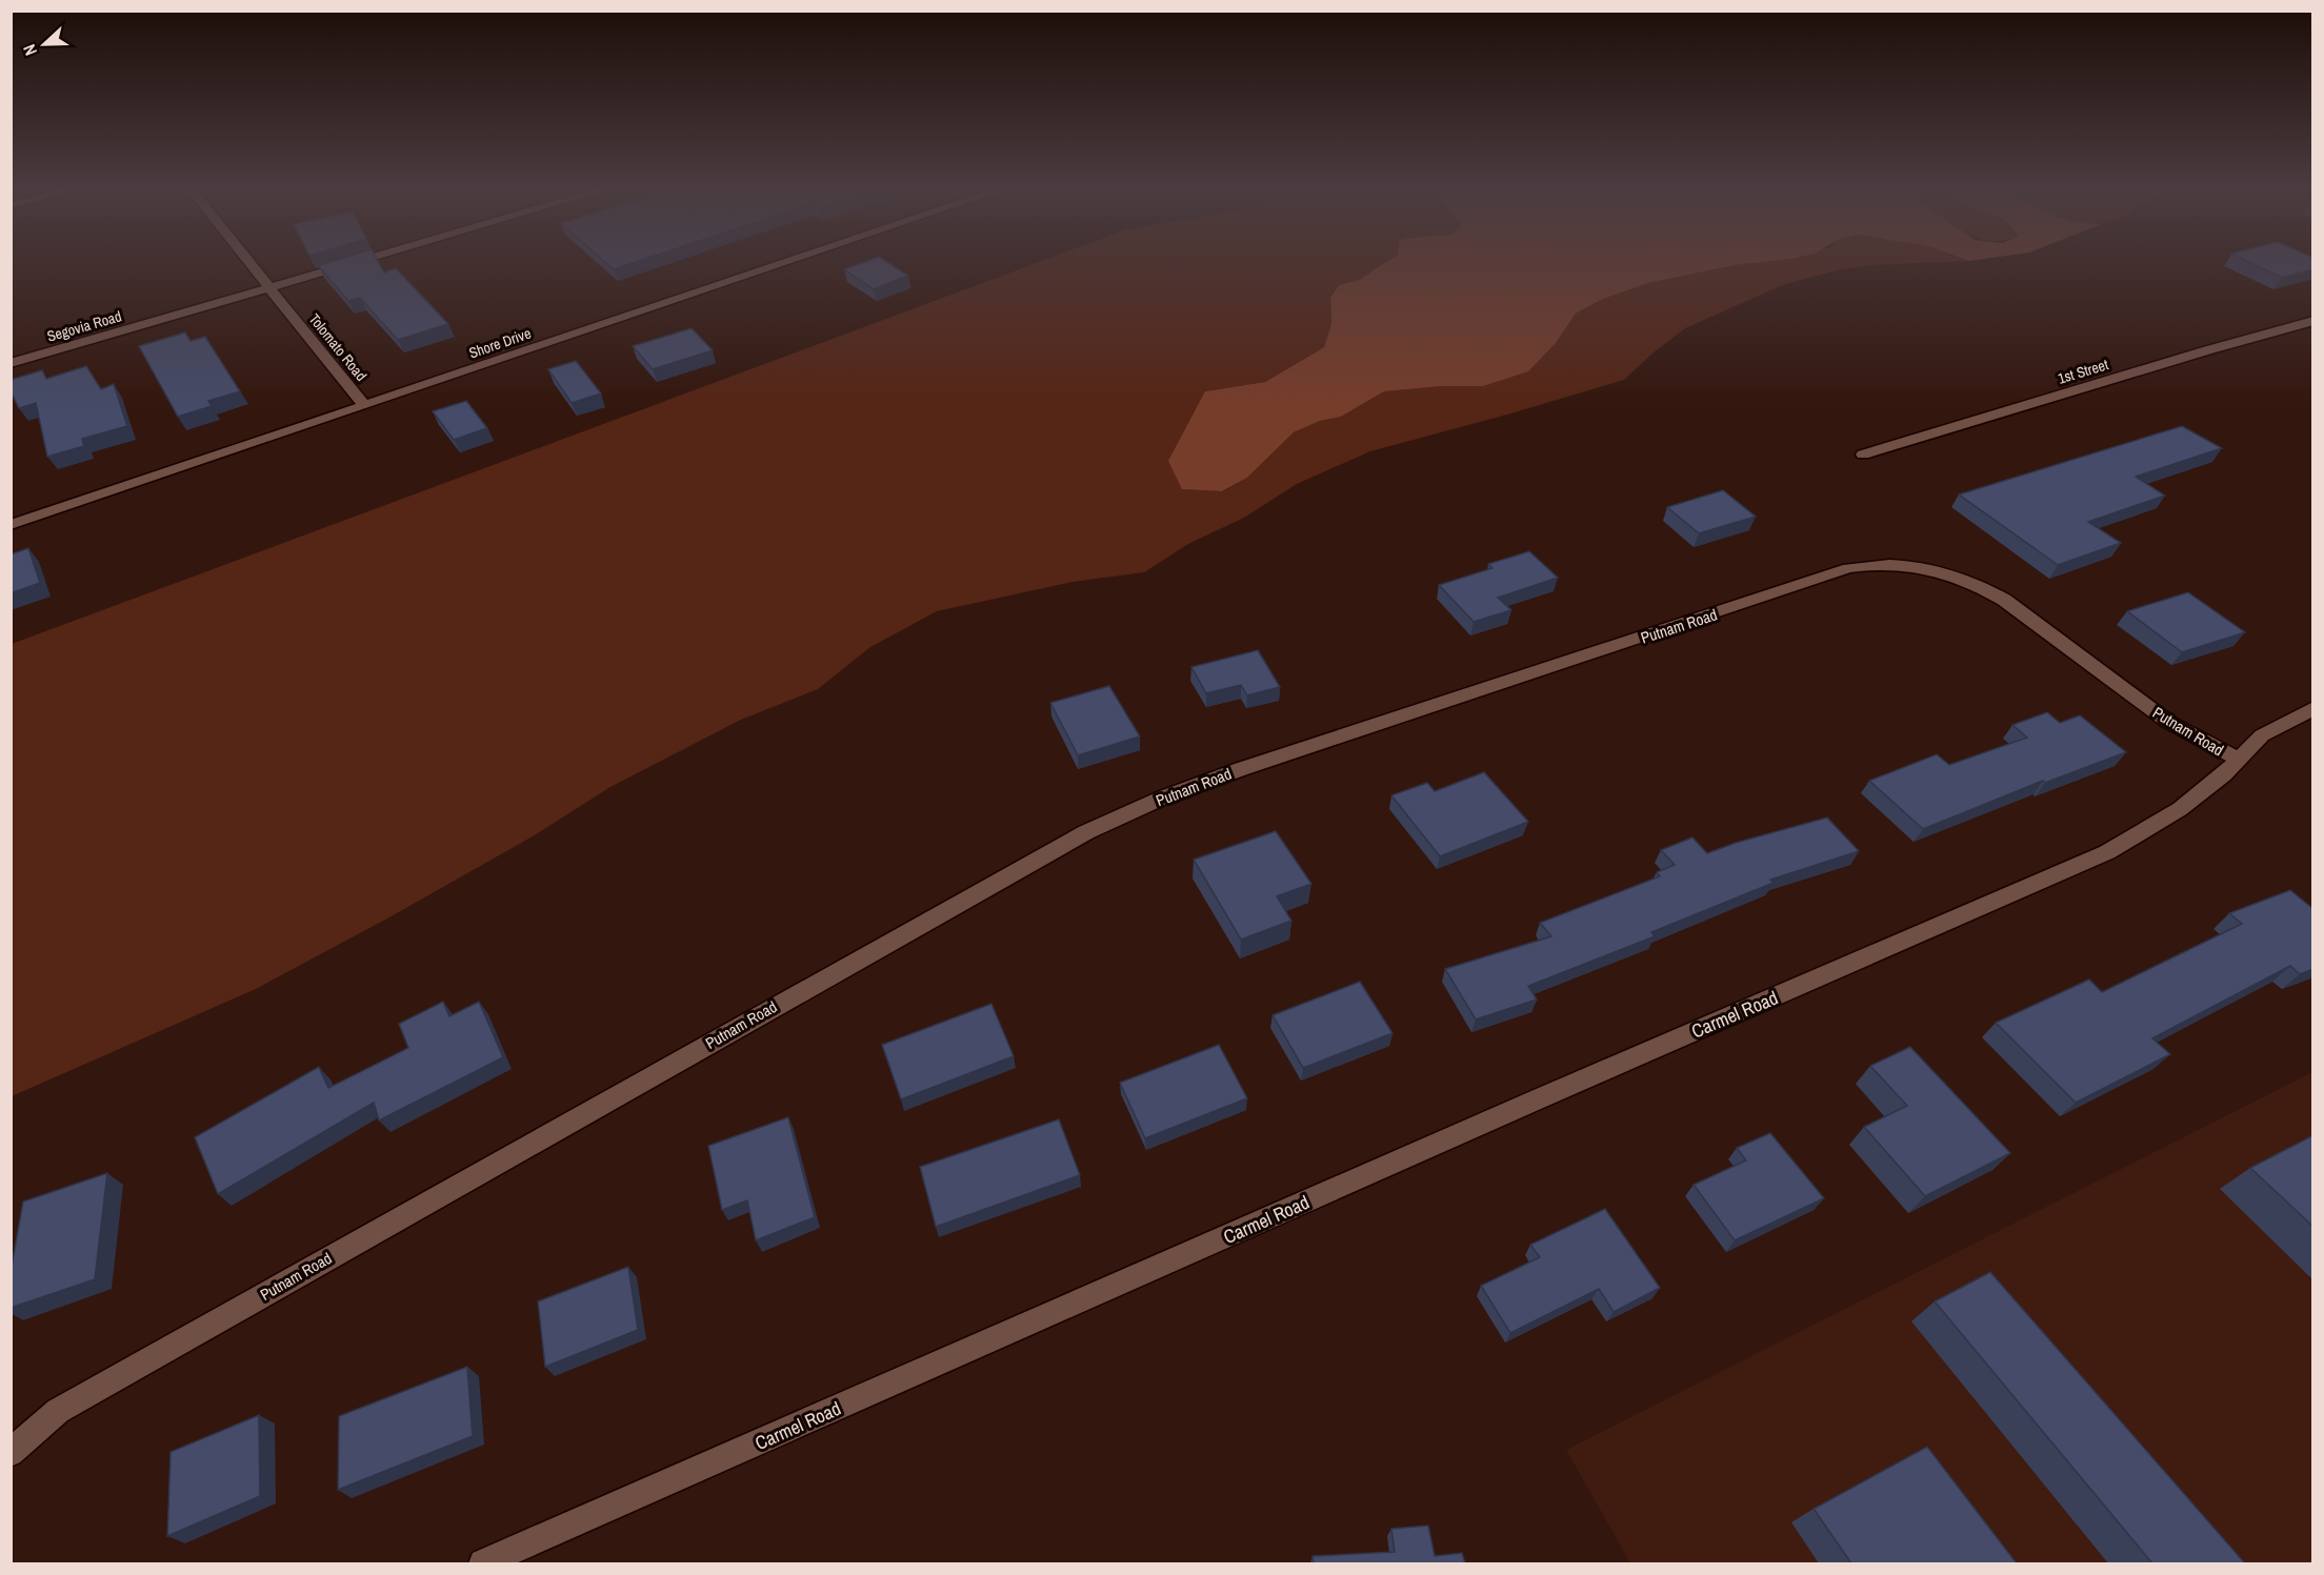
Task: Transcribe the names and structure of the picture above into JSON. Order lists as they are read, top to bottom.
{
  "streets": {
    "street": [
      "Segovia Road",
      "Shore Drive",
      "Tolomato Road",
      "1st Street",
      "Putnam Road",
      "Carmel Road"
    ]
  },
  "crossings": [
    ["Segovia Road", "Tolomato Road"],
    ["Shore Drive", "Tolomato Road"],
    ["Putnam Road", "Carmel Road"]
  ],
  "north": "left"
}
